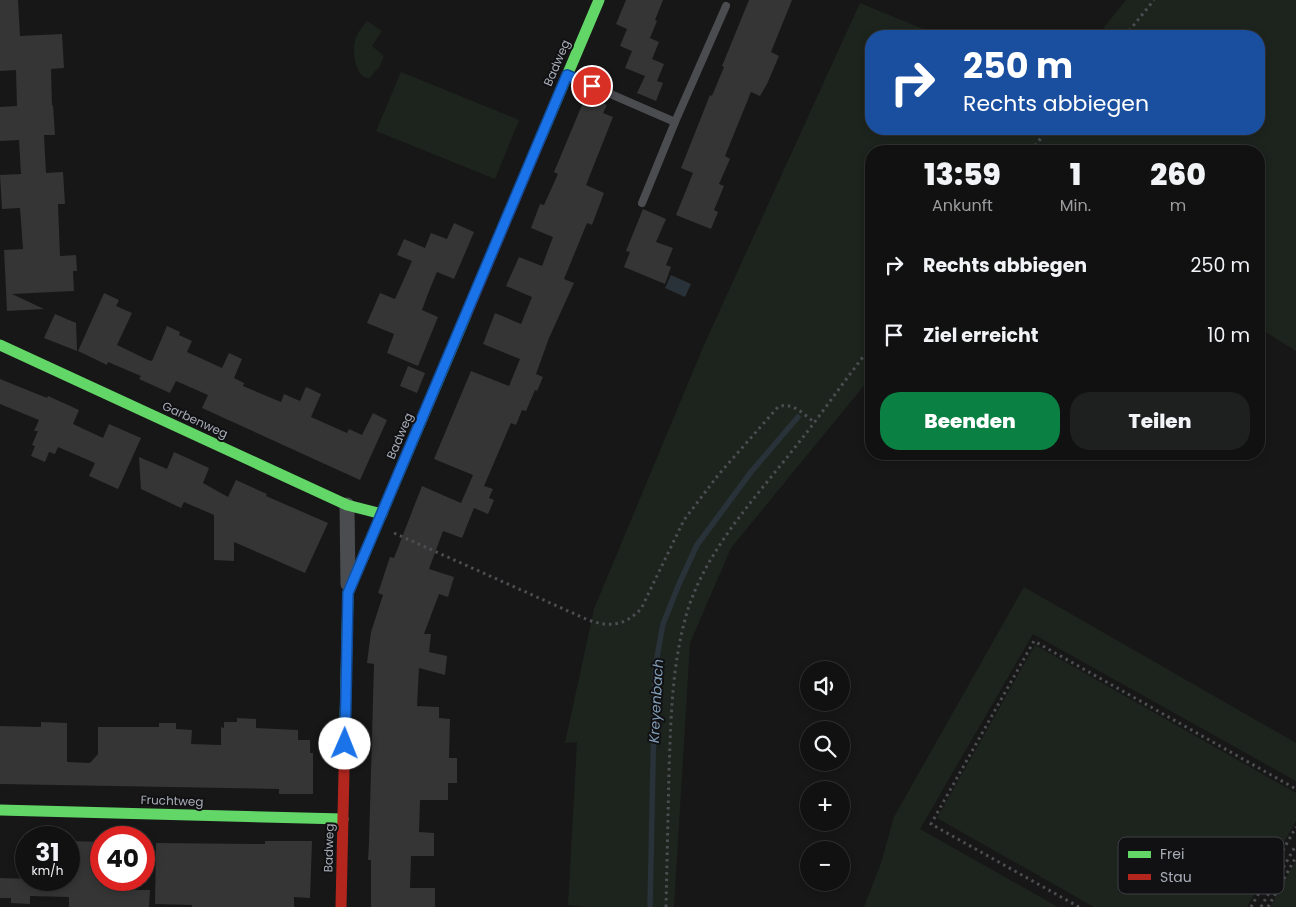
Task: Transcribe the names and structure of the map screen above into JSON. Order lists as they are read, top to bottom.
{
  "streets": {
    "street": ["Badweg", "Garbenweg", "Fruchtweg"]
  },
  "crossings": [
    ["Badweg", "Garbenweg"],
    ["Badweg", "Fruchtweg"]
  ],
  "water": ["Kreyenbach"],
  "legend": ["Frei", "Stau"],
  "page": {
    "turn": ["250 m", "Rechts abbiegen"],
    "eta": [
      "13:59",
      "Ankunft",
      "1",
      "Min.",
      "260",
      "m"
    ],
    "list": [
      {
        "name": "Rechts abbiegen",
        "value": "250 m"
      },
      {
        "name": "Ziel erreicht",
        "value": "10 m"
      }
    ],
    "buttons": ["Beenden", "Teilen"],
    "map_buttons": ["+", "−"],
    "speed": "31 km/h",
    "limit": "40"
  }
}
